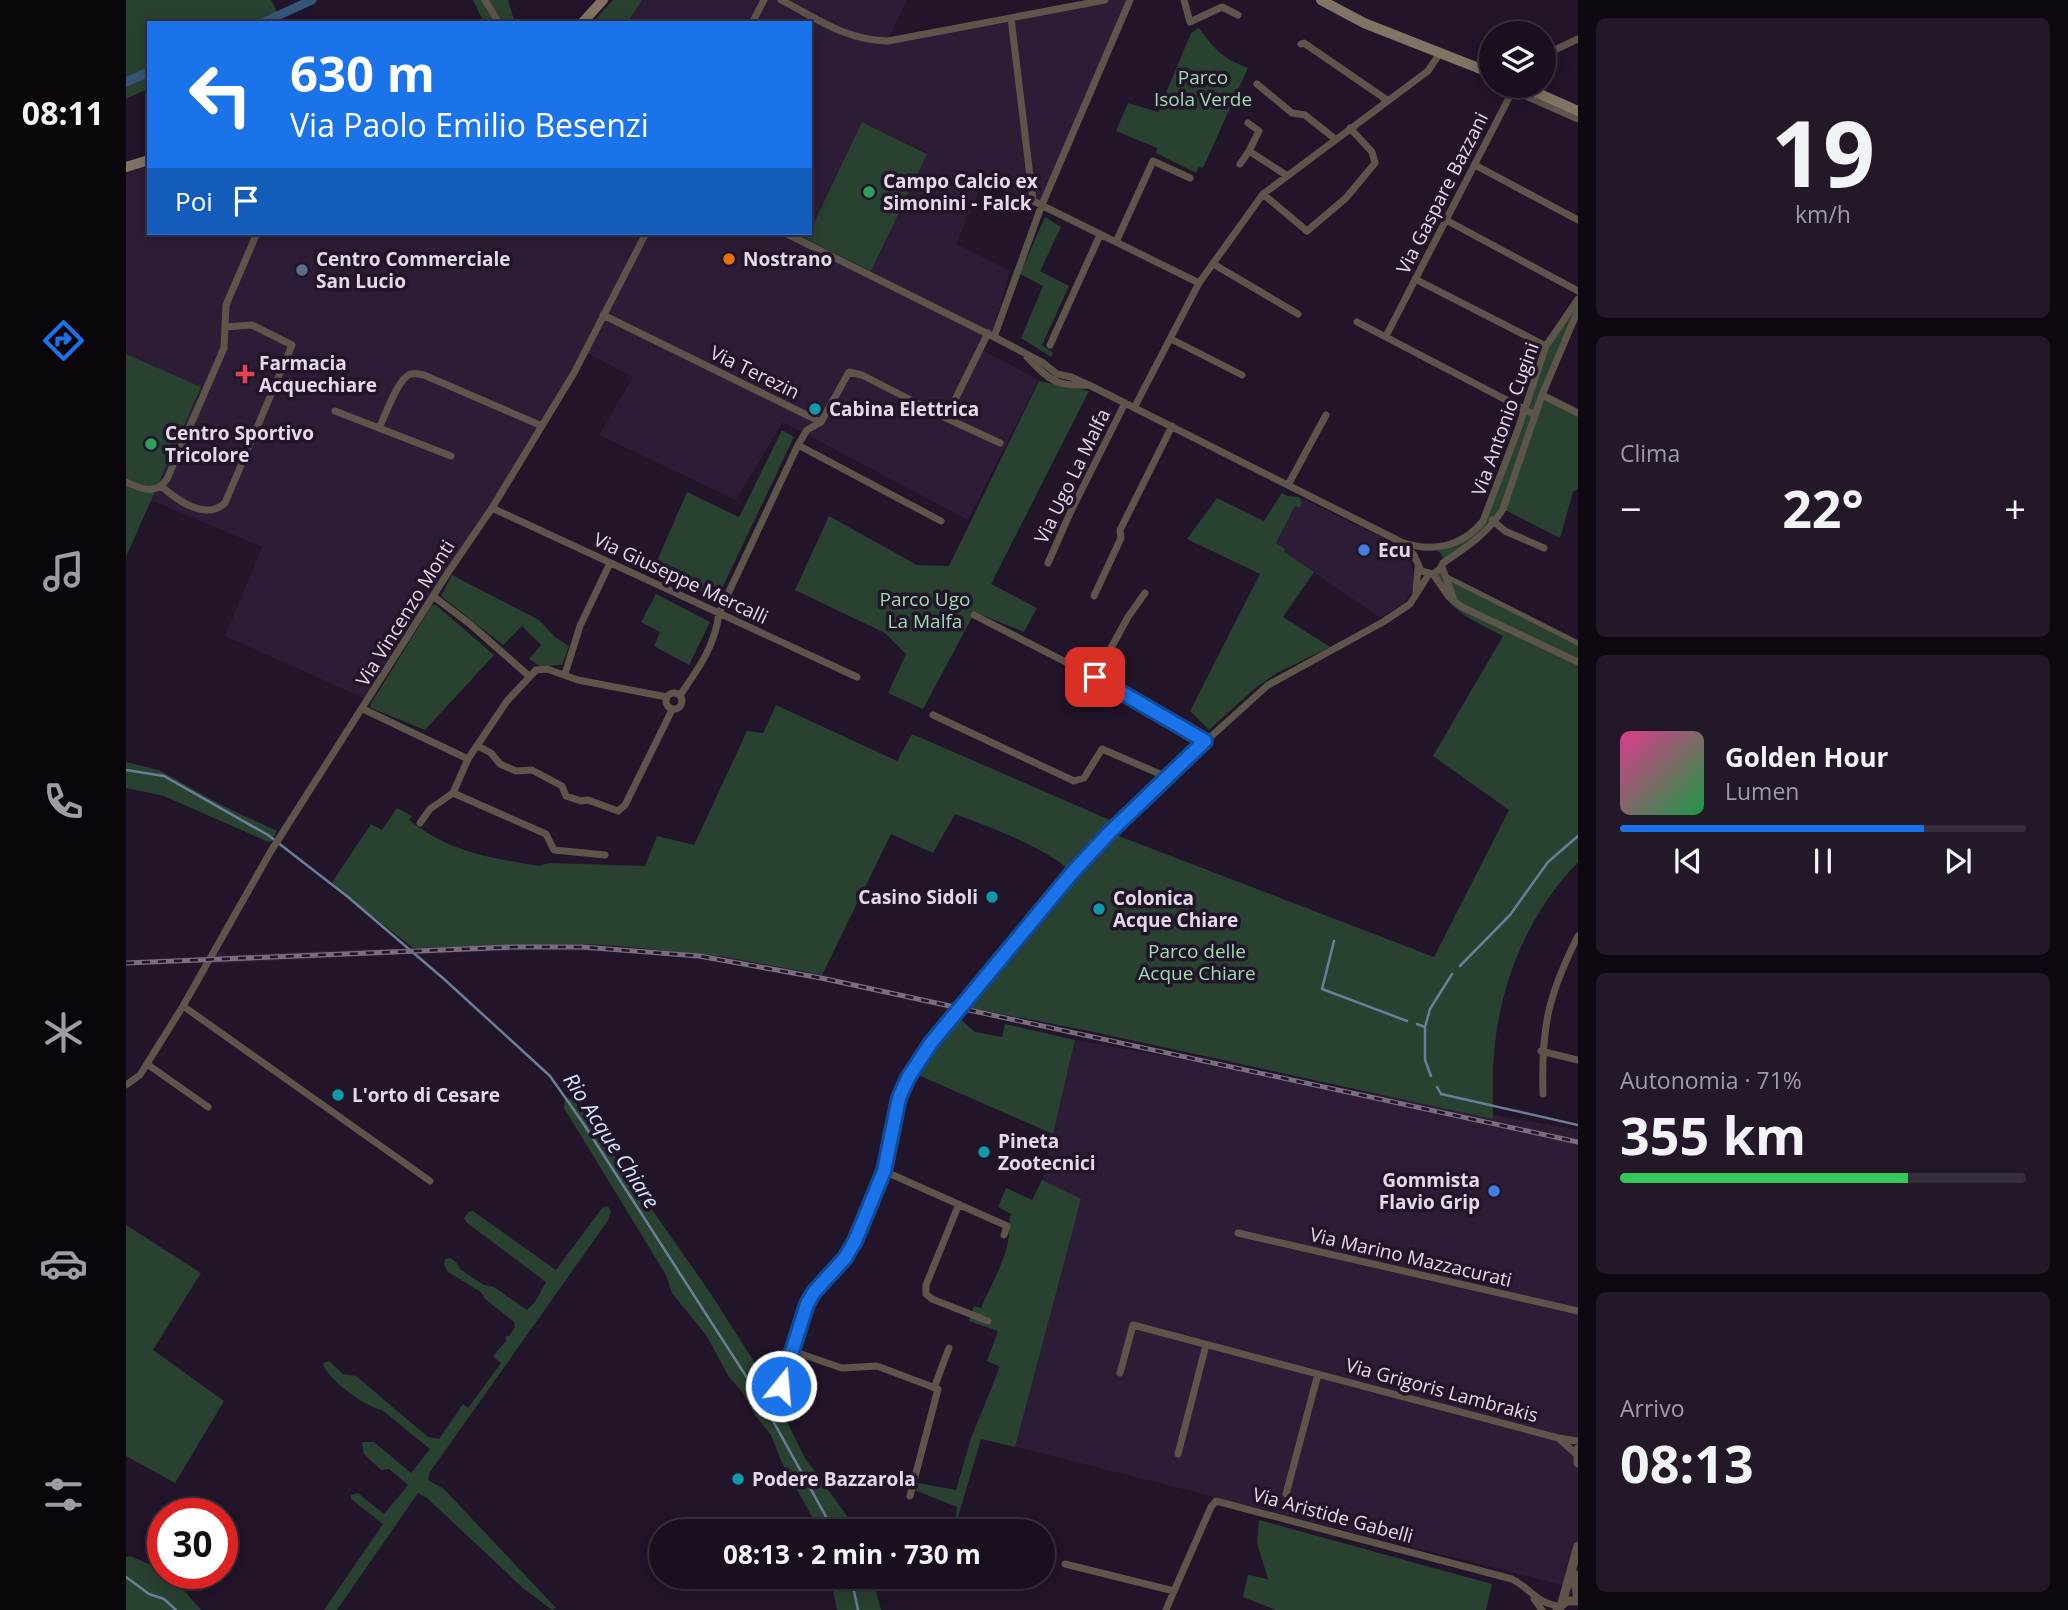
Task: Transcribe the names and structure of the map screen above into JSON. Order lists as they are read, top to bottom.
{
  "streets": {
    "street": [
      "Via Gaspare Bazzani",
      "Via Terezin",
      "Via Antonio Cugini",
      "Via Ugo La Malfa",
      "Via Giuseppe Mercalli",
      "Via Vincenzo Monti",
      "Via Marino Mazzacurati",
      "Via Grigoris Lambrakis",
      "Via Aristide Gabelli"
    ]
  },
  "crossings": [
    ["Via Terezin", "Via Vincenzo Monti"],
    ["Via Giuseppe Mercalli", "Via Vincenzo Monti"]
  ],
  "water": ["Rio Acque Chiare"],
  "parks": ["Parco Isola Verde", "Parco Ugo La Malfa", "Parco delle Acque Chiare"],
  "places": {
    "other": [
      "Campo Calcio ex Simonini - Falck",
      "Nostrano",
      "Centro Commerciale San Lucio",
      "Cabina Elettrica",
      "Centro Sportivo Tricolore",
      "Ecu",
      "Casino Sidoli",
      "Colonica Acque Chiare",
      "L'orto di Cesare",
      "Pineta Zootecnici",
      "Gommista Flavio Grip",
      "Podere Bazzarola"
    ],
    "health": ["Farmacia Acquechiare"]
  },
  "page": {
    "tabs": "08:11",
    "tile": [
      ["19", "km/h"],
      "Clima",
      ["Autonomia · 71%", "355 km"],
      ["Arrivo", "08:13"]
    ],
    "turn": ["630 m", "Via Paolo Emilio Besenzi"],
    "then": "Poi",
    "heat": ["−", "22°", "+"],
    "song": ["Golden Hour", "Lumen"],
    "limit": "30",
    "trip": "08:13 · 2 min · 730 m"
  }
}
